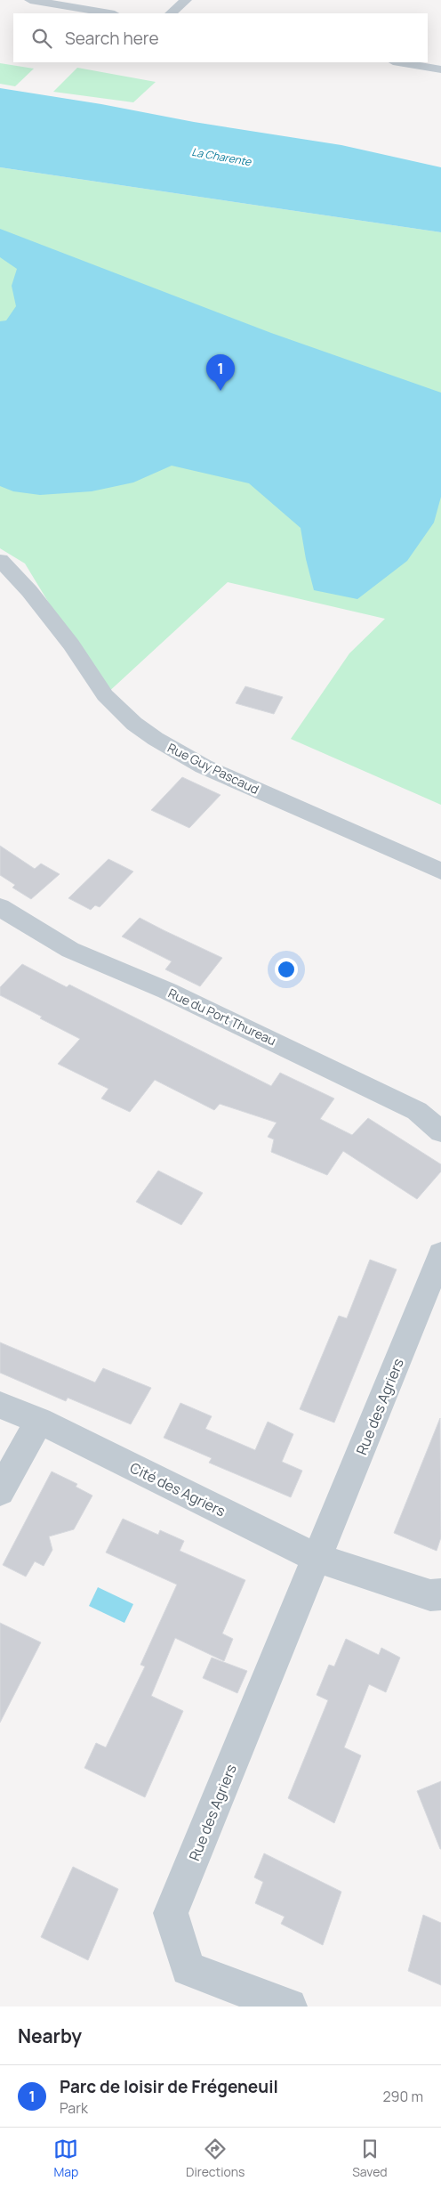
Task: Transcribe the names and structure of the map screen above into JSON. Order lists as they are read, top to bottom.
{
  "streets": {
    "street": [
      "Rue Guy Pascaud",
      "Rue du Port Thureau",
      "Rue des Agriers",
      "Cité des Agriers"
    ]
  },
  "crossings": [
    ["Rue des Agriers", "Cité des Agriers"]
  ],
  "water": ["La Charente"],
  "page": {
    "search": "Search here",
    "pins": "1",
    "heading": "Nearby",
    "list": [
      {
        "mark": "1",
        "name": "Parc de loisir de Frégeneuil",
        "note": "Park",
        "value": "290 m"
      }
    ],
    "nav": ["Map", "Directions", "Saved"]
  }
}
